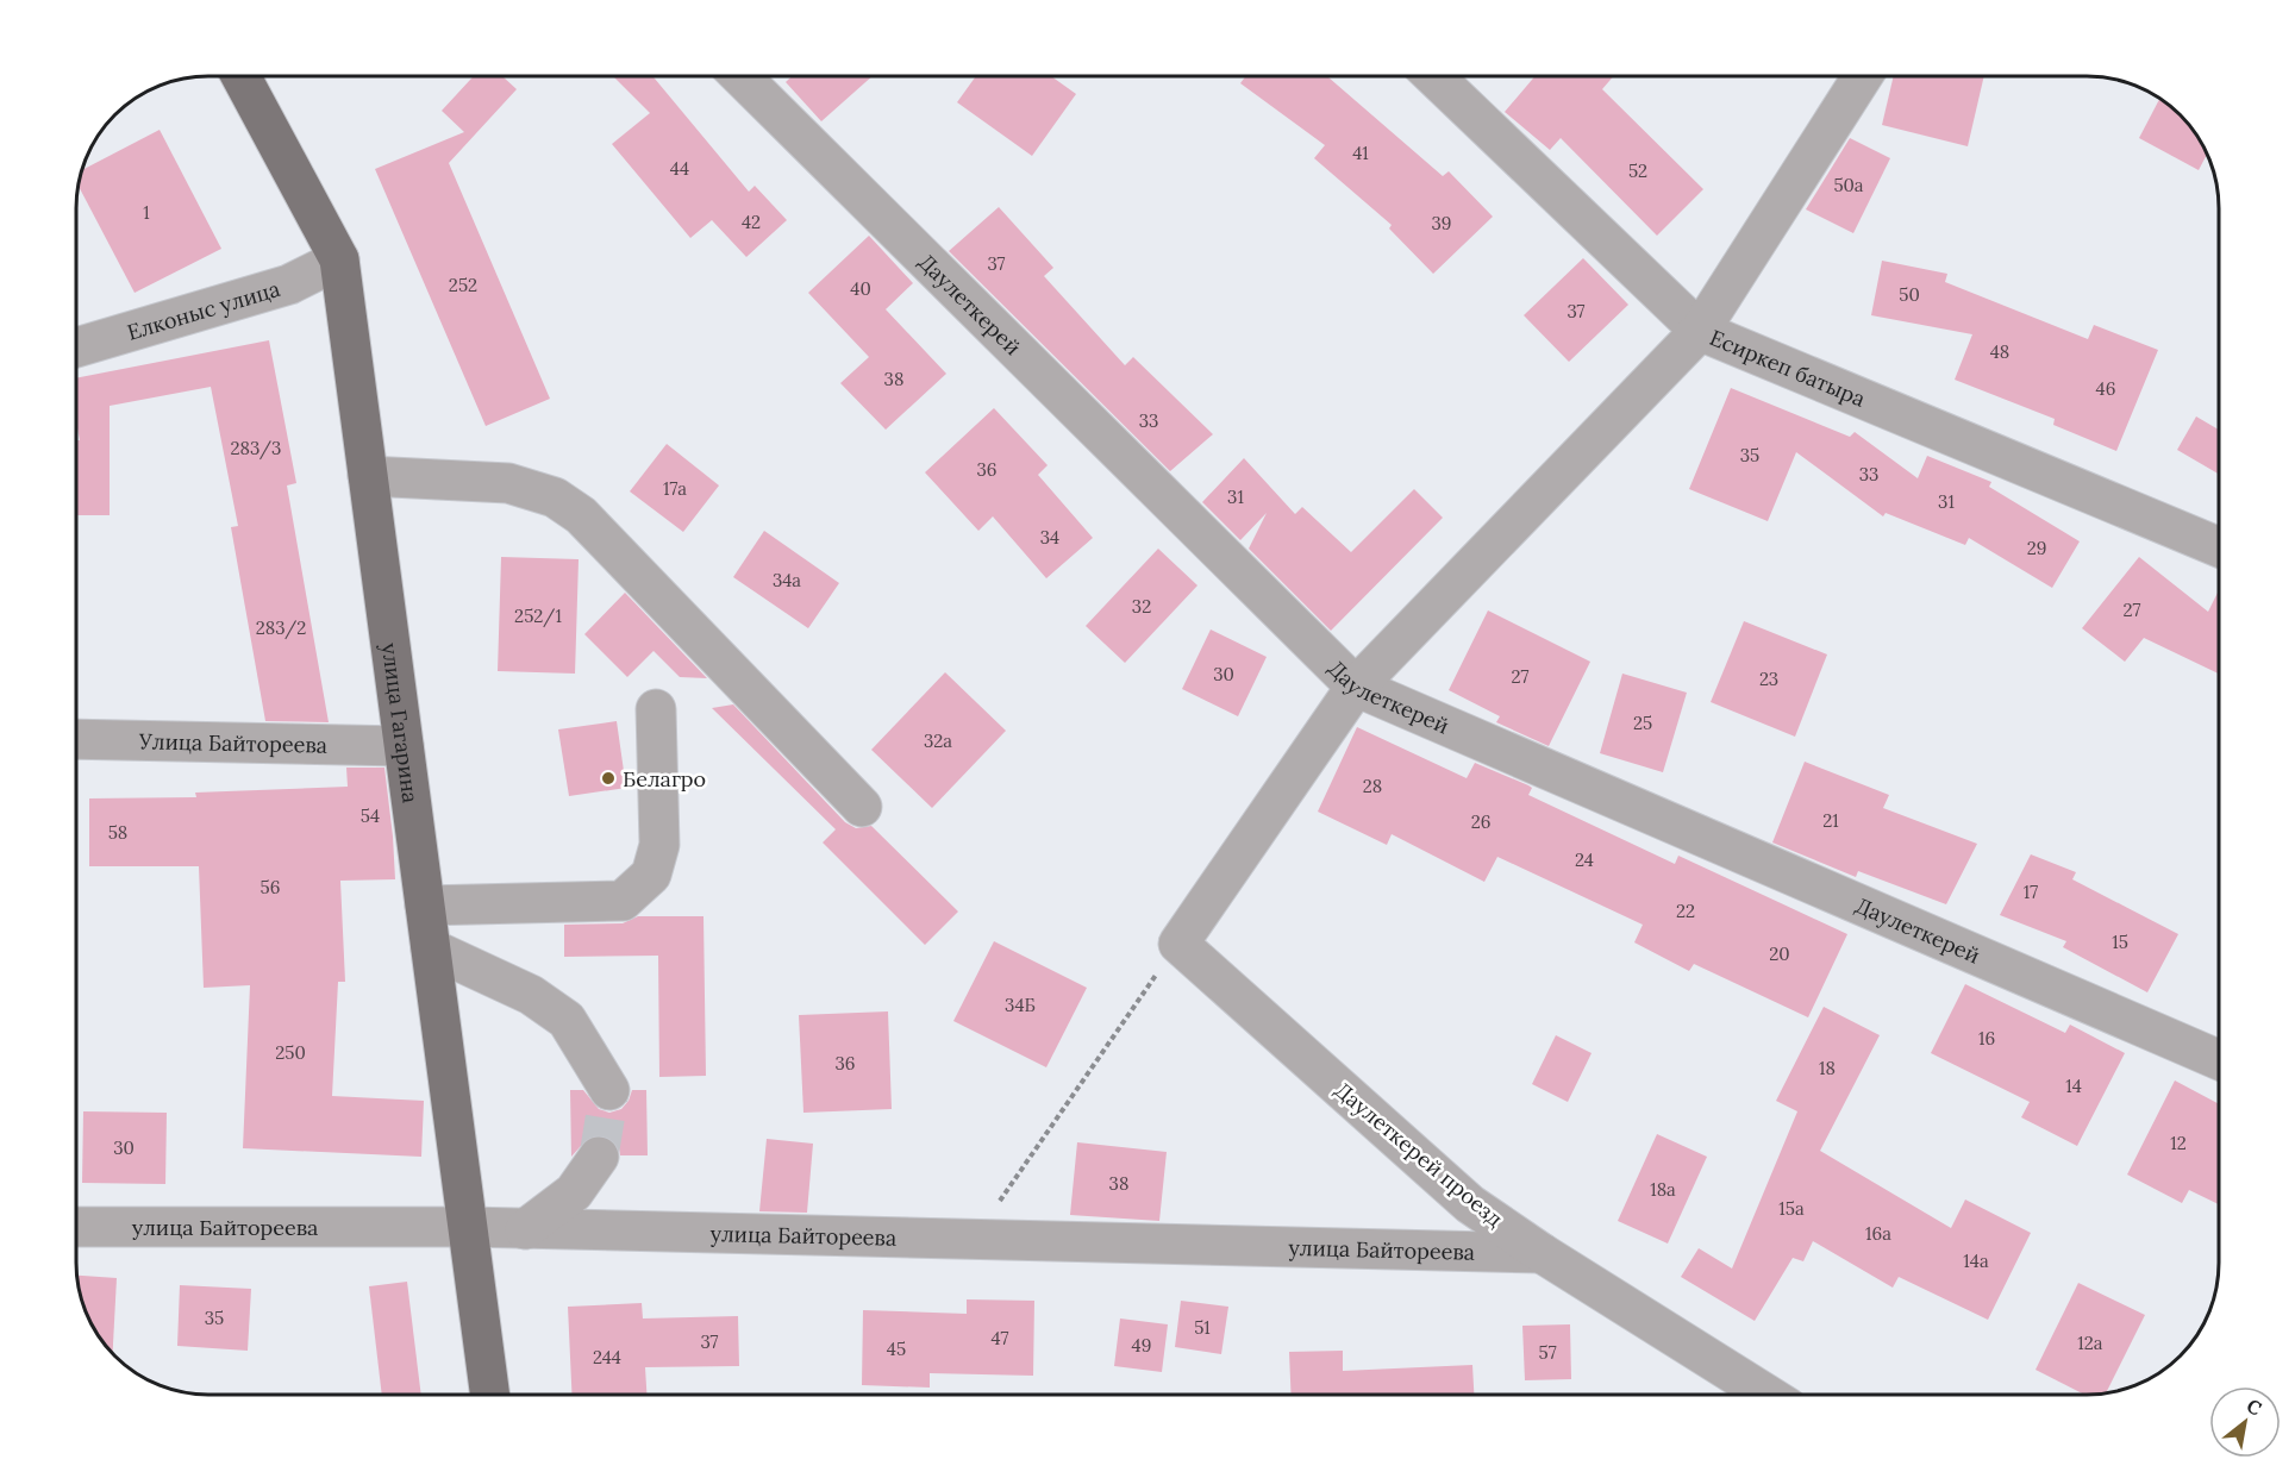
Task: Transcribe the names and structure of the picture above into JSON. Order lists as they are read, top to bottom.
{
  "streets": {
    "main road": ["улица Гагарина"],
    "street": [
      "Даулеткерей",
      "Елконыс улица",
      "Есиркеп батыра",
      "Улица Байтореева",
      "Даулеткерей проезд",
      "улица Байтореева"
    ]
  },
  "crossings": [
    ["Елконыс улица", "улица Гагарина"],
    ["улица Гагарина", "Улица Байтореева"],
    ["улица Гагарина", "улица Байтореева"],
    ["Даулеткерей проезд", "улица Байтореева"]
  ],
  "places": ["Белагро"],
  "house_numbers": [
    "41",
    "44",
    "52",
    "50а",
    "1",
    "42",
    "39",
    "37",
    "252",
    "40",
    "50",
    "37",
    "48",
    "38",
    "46",
    "33",
    "283/3",
    "35",
    "36",
    "33",
    "17а",
    "31",
    "31",
    "34",
    "29",
    "34а",
    "32",
    "27",
    "252/1",
    "283/2",
    "30",
    "27",
    "23",
    "25",
    "32а",
    "28",
    "54",
    "21",
    "26",
    "58",
    "24",
    "56",
    "17",
    "22",
    "15",
    "20",
    "34Б",
    "16",
    "250",
    "36",
    "18",
    "14",
    "12",
    "30",
    "38",
    "18а",
    "15а",
    "16а",
    "14а",
    "35",
    "51",
    "47",
    "37",
    "12а",
    "49",
    "45",
    "57",
    "244"
  ],
  "north": "top right"
}
